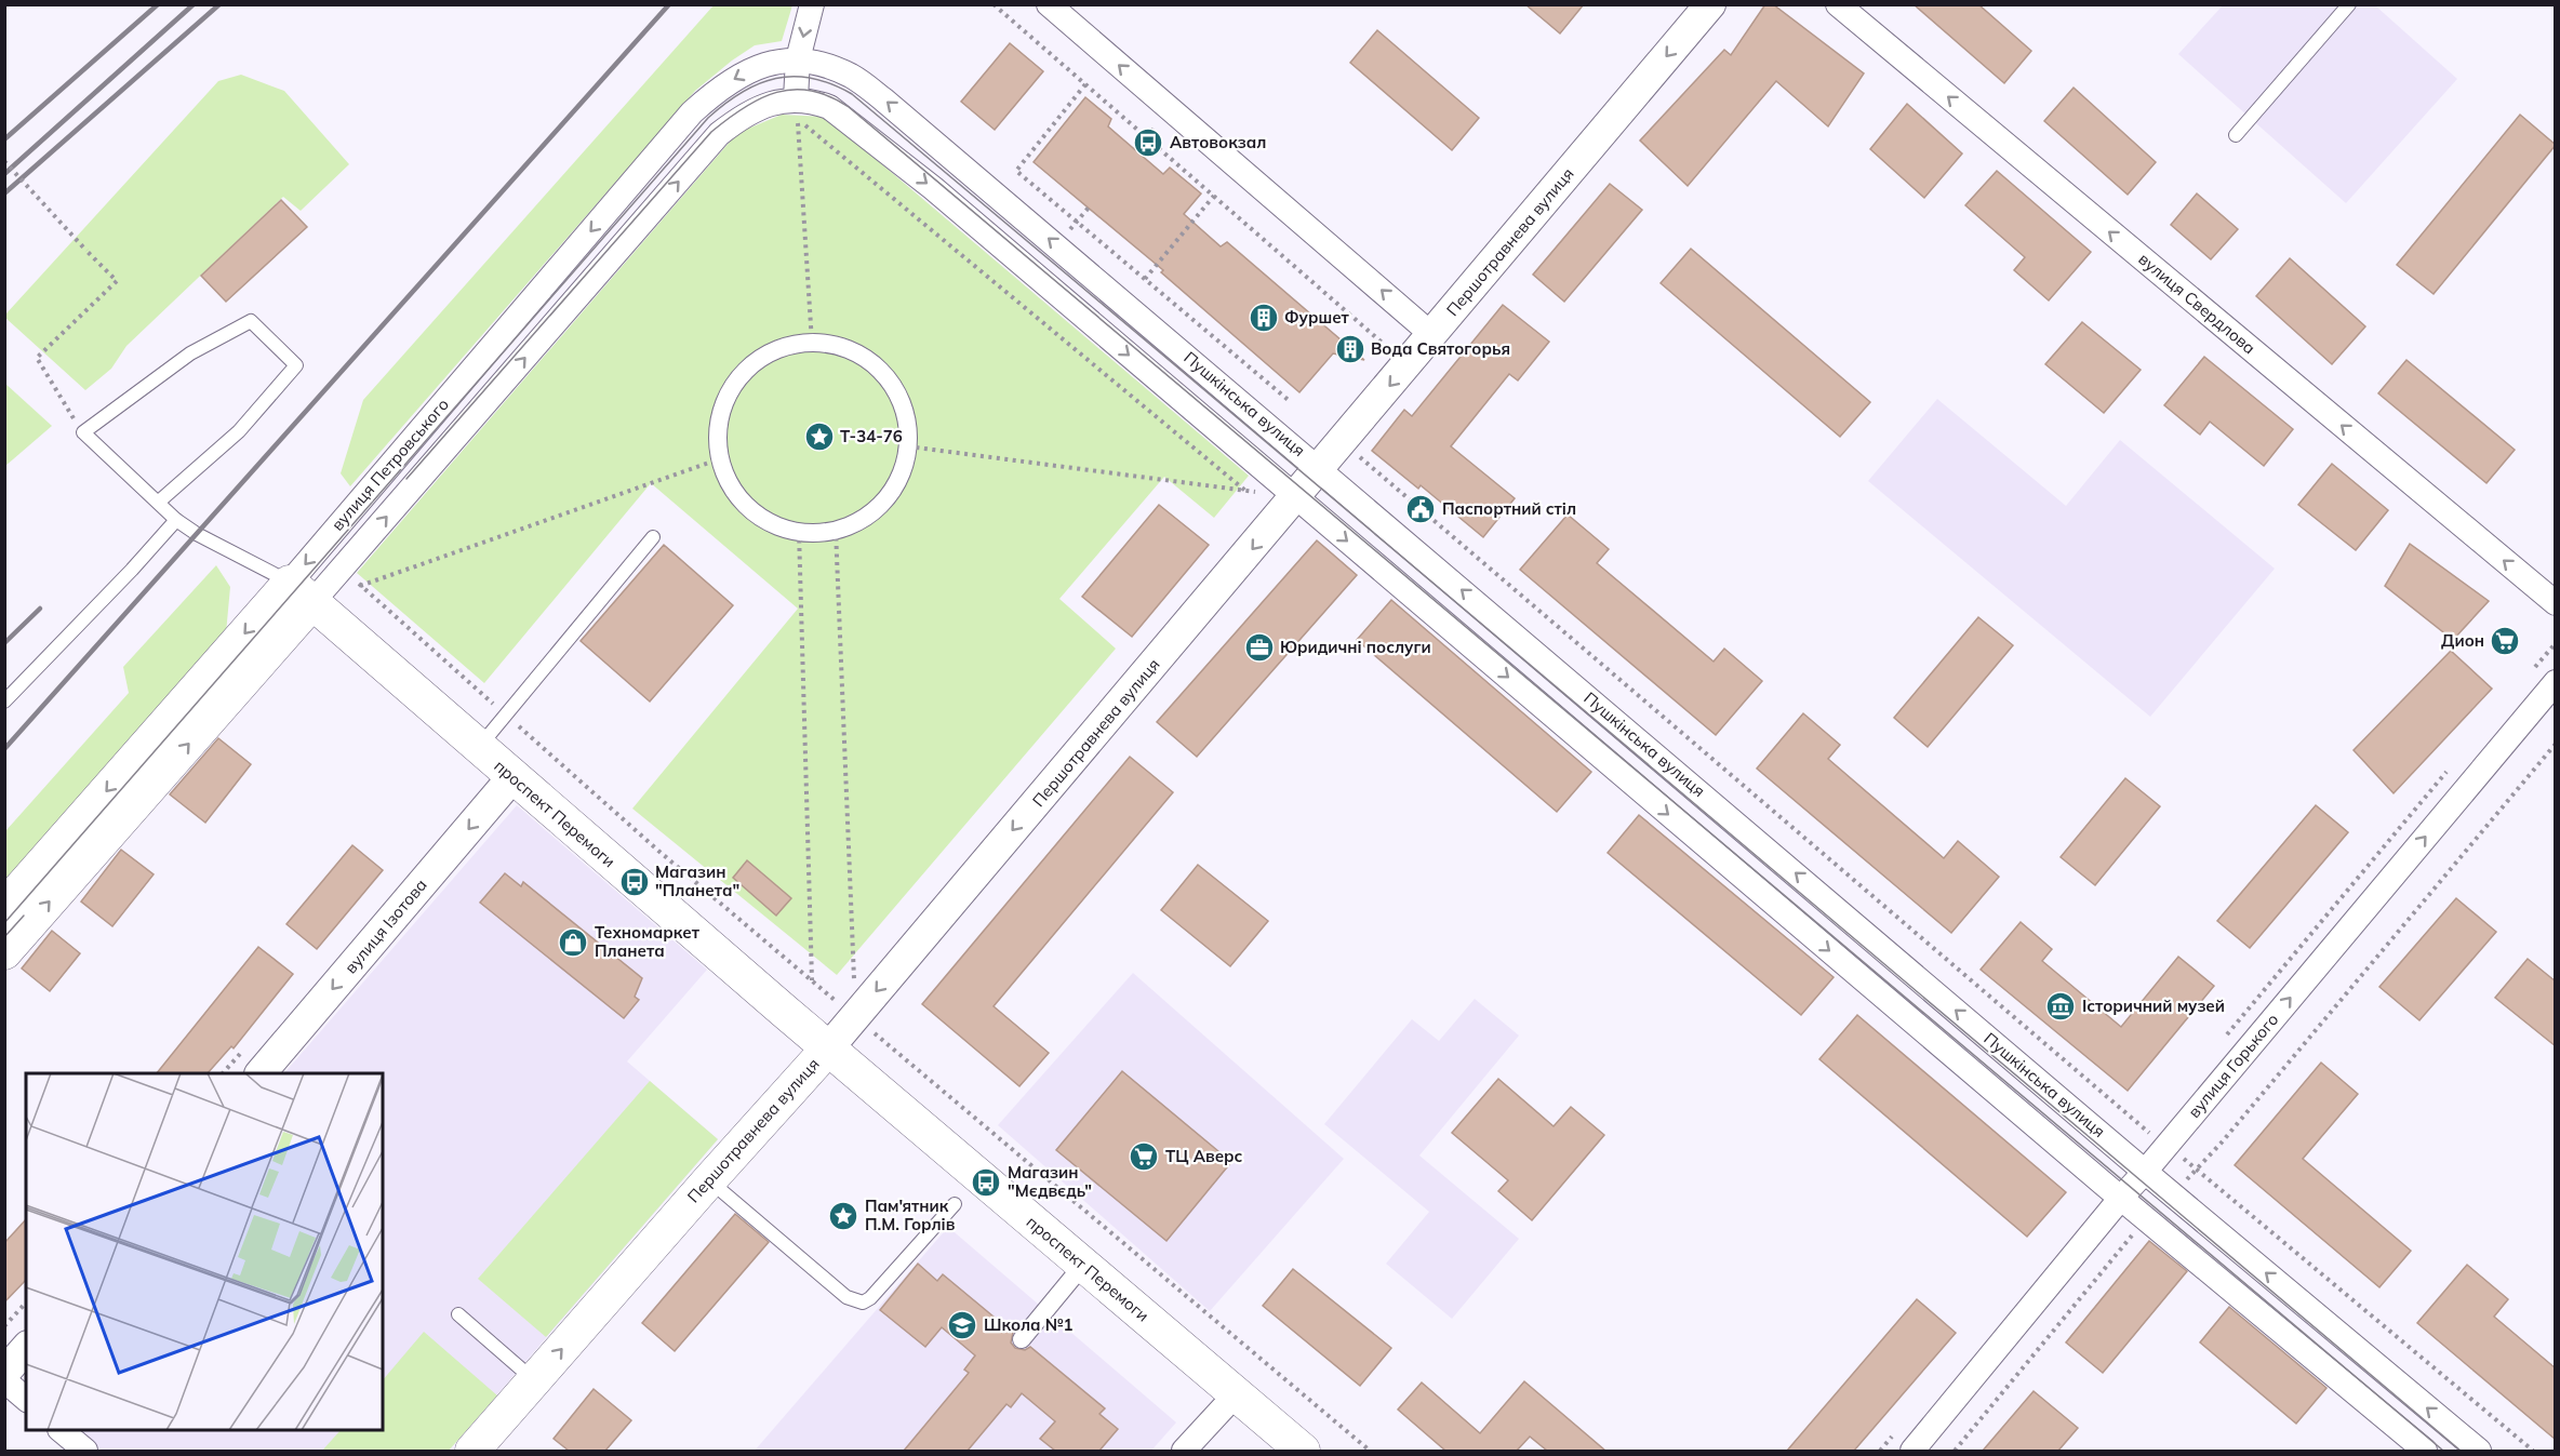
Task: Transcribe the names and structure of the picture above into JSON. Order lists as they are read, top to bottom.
{
  "streets": {
    "main road": ["Першотравнева вулиця", "вулиця Петровського", "проспект Перемоги"],
    "street": [
      "вулиця Свердлова",
      "Пушкінська вулиця",
      "вулиця Ізотова",
      "вулиця Горького"
    ]
  },
  "crossings": [
    ["Першотравнева вулиця", "Пушкінська вулиця"],
    ["Першотравнева вулиця", "проспект Перемоги"],
    ["Пушкінська вулиця", "вулиця Петровського"],
    ["Пушкінська вулиця", "вулиця Горького"],
    ["вулиця Петровського", "проспект Перемоги"],
    ["проспект Перемоги", "вулиця Ізотова"]
  ],
  "one_way": ["вулиця Свердлова", "вулиця Ізотова", "вулиця Горького"],
  "places": {
    "bus stop": ["Автовокзал", "Магазин \"Планета\"", "Магазин \"Мєдвєдь\""],
    "building": ["Фуршет", "Вода Святогорья"],
    "place": ["Т-34-76", "Пам'ятник П.М. Горлів"],
    "public building": ["Паспортний стіл"],
    "supermarket": ["Дион", "ТЦ Аверс"],
    "office": ["Юридичні послуги"],
    "shop": ["Техномаркет Планета"],
    "museum": ["Історичний музей"],
    "school or university": ["Школа №1"]
  }
}
